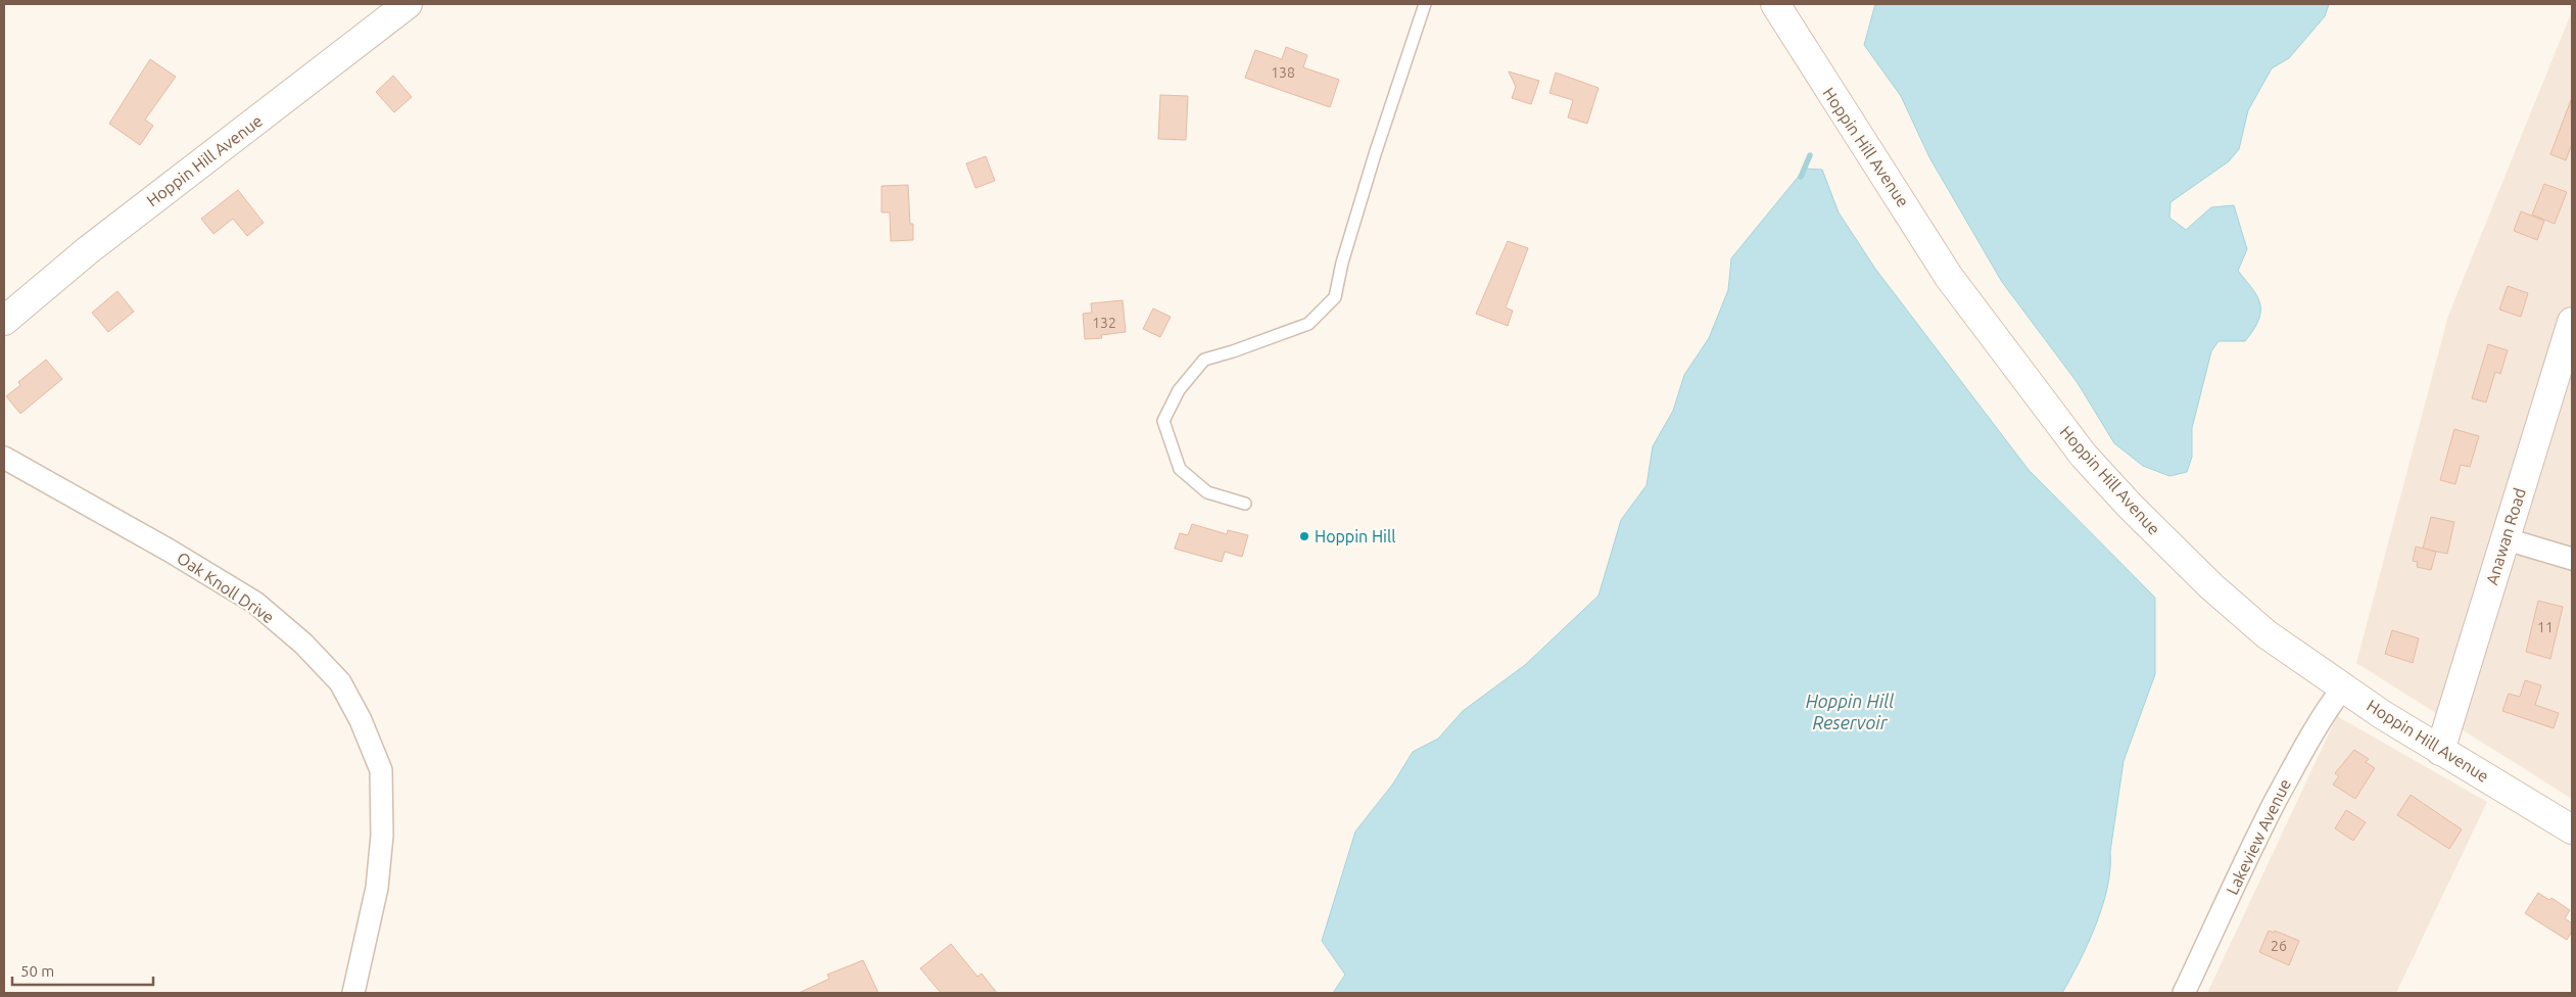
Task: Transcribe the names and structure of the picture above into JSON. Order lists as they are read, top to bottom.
{
  "streets": {
    "main road": ["Hoppin Hill Avenue", "Anawan Road"],
    "street": ["Oak Knoll Drive", "Lakeview Avenue"]
  },
  "crossings": [
    ["Hoppin Hill Avenue", "Anawan Road"],
    ["Hoppin Hill Avenue", "Lakeview Avenue"]
  ],
  "water": ["Hoppin Hill Reservoir"],
  "places": ["Hoppin Hill"],
  "house_numbers": [
    "138",
    "132",
    "11",
    "26"
  ],
  "scale_bar": "50 m"
}
